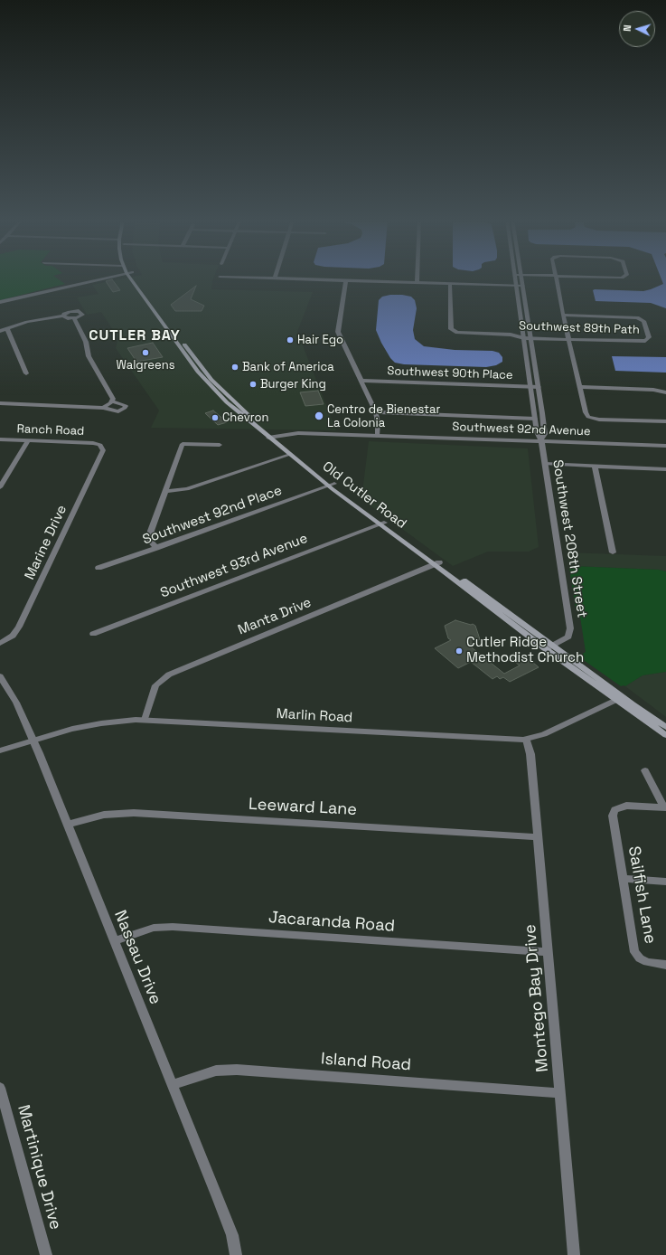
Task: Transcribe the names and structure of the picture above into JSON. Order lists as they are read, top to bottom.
{
  "streets": {
    "main road": ["Old Cutler Road"],
    "street": [
      "Southwest 89th Path",
      "Southwest 90th Place",
      "Southwest 92nd Avenue",
      "Ranch Road",
      "Southwest 92nd Place",
      "Southwest 208th Street",
      "Marine Drive",
      "Southwest 93rd Avenue",
      "Manta Drive",
      "Marlin Road",
      "Leeward Lane",
      "Sailfish Lane",
      "Jacaranda Road",
      "Nassau Drive",
      "Montego Bay Drive",
      "Island Road",
      "Martinique Drive"
    ]
  },
  "crossings": [
    ["Southwest 89th Path", "Southwest 208th Street"],
    ["Southwest 90th Place", "Southwest 208th Street"],
    ["Southwest 92nd Avenue", "Old Cutler Road"],
    ["Southwest 92nd Avenue", "Southwest 208th Street"],
    ["Ranch Road", "Marine Drive"],
    ["Old Cutler Road", "Southwest 92nd Place"],
    ["Old Cutler Road", "Southwest 208th Street"],
    ["Old Cutler Road", "Southwest 93rd Avenue"],
    ["Old Cutler Road", "Manta Drive"],
    ["Old Cutler Road", "Marlin Road"],
    ["Manta Drive", "Marlin Road"],
    ["Marlin Road", "Nassau Drive"],
    ["Marlin Road", "Montego Bay Drive"],
    ["Leeward Lane", "Nassau Drive"],
    ["Leeward Lane", "Montego Bay Drive"],
    ["Jacaranda Road", "Nassau Drive"],
    ["Jacaranda Road", "Montego Bay Drive"],
    ["Nassau Drive", "Island Road"],
    ["Montego Bay Drive", "Island Road"]
  ],
  "districts": ["CUTLER BAY"],
  "places": [
    "Hair Ego",
    "Walgreens",
    "Bank of America",
    "Burger King",
    "Centro de Bienestar La Colonia",
    "Chevron",
    "Cutler Ridge Methodist Church"
  ],
  "north": "left"
}
